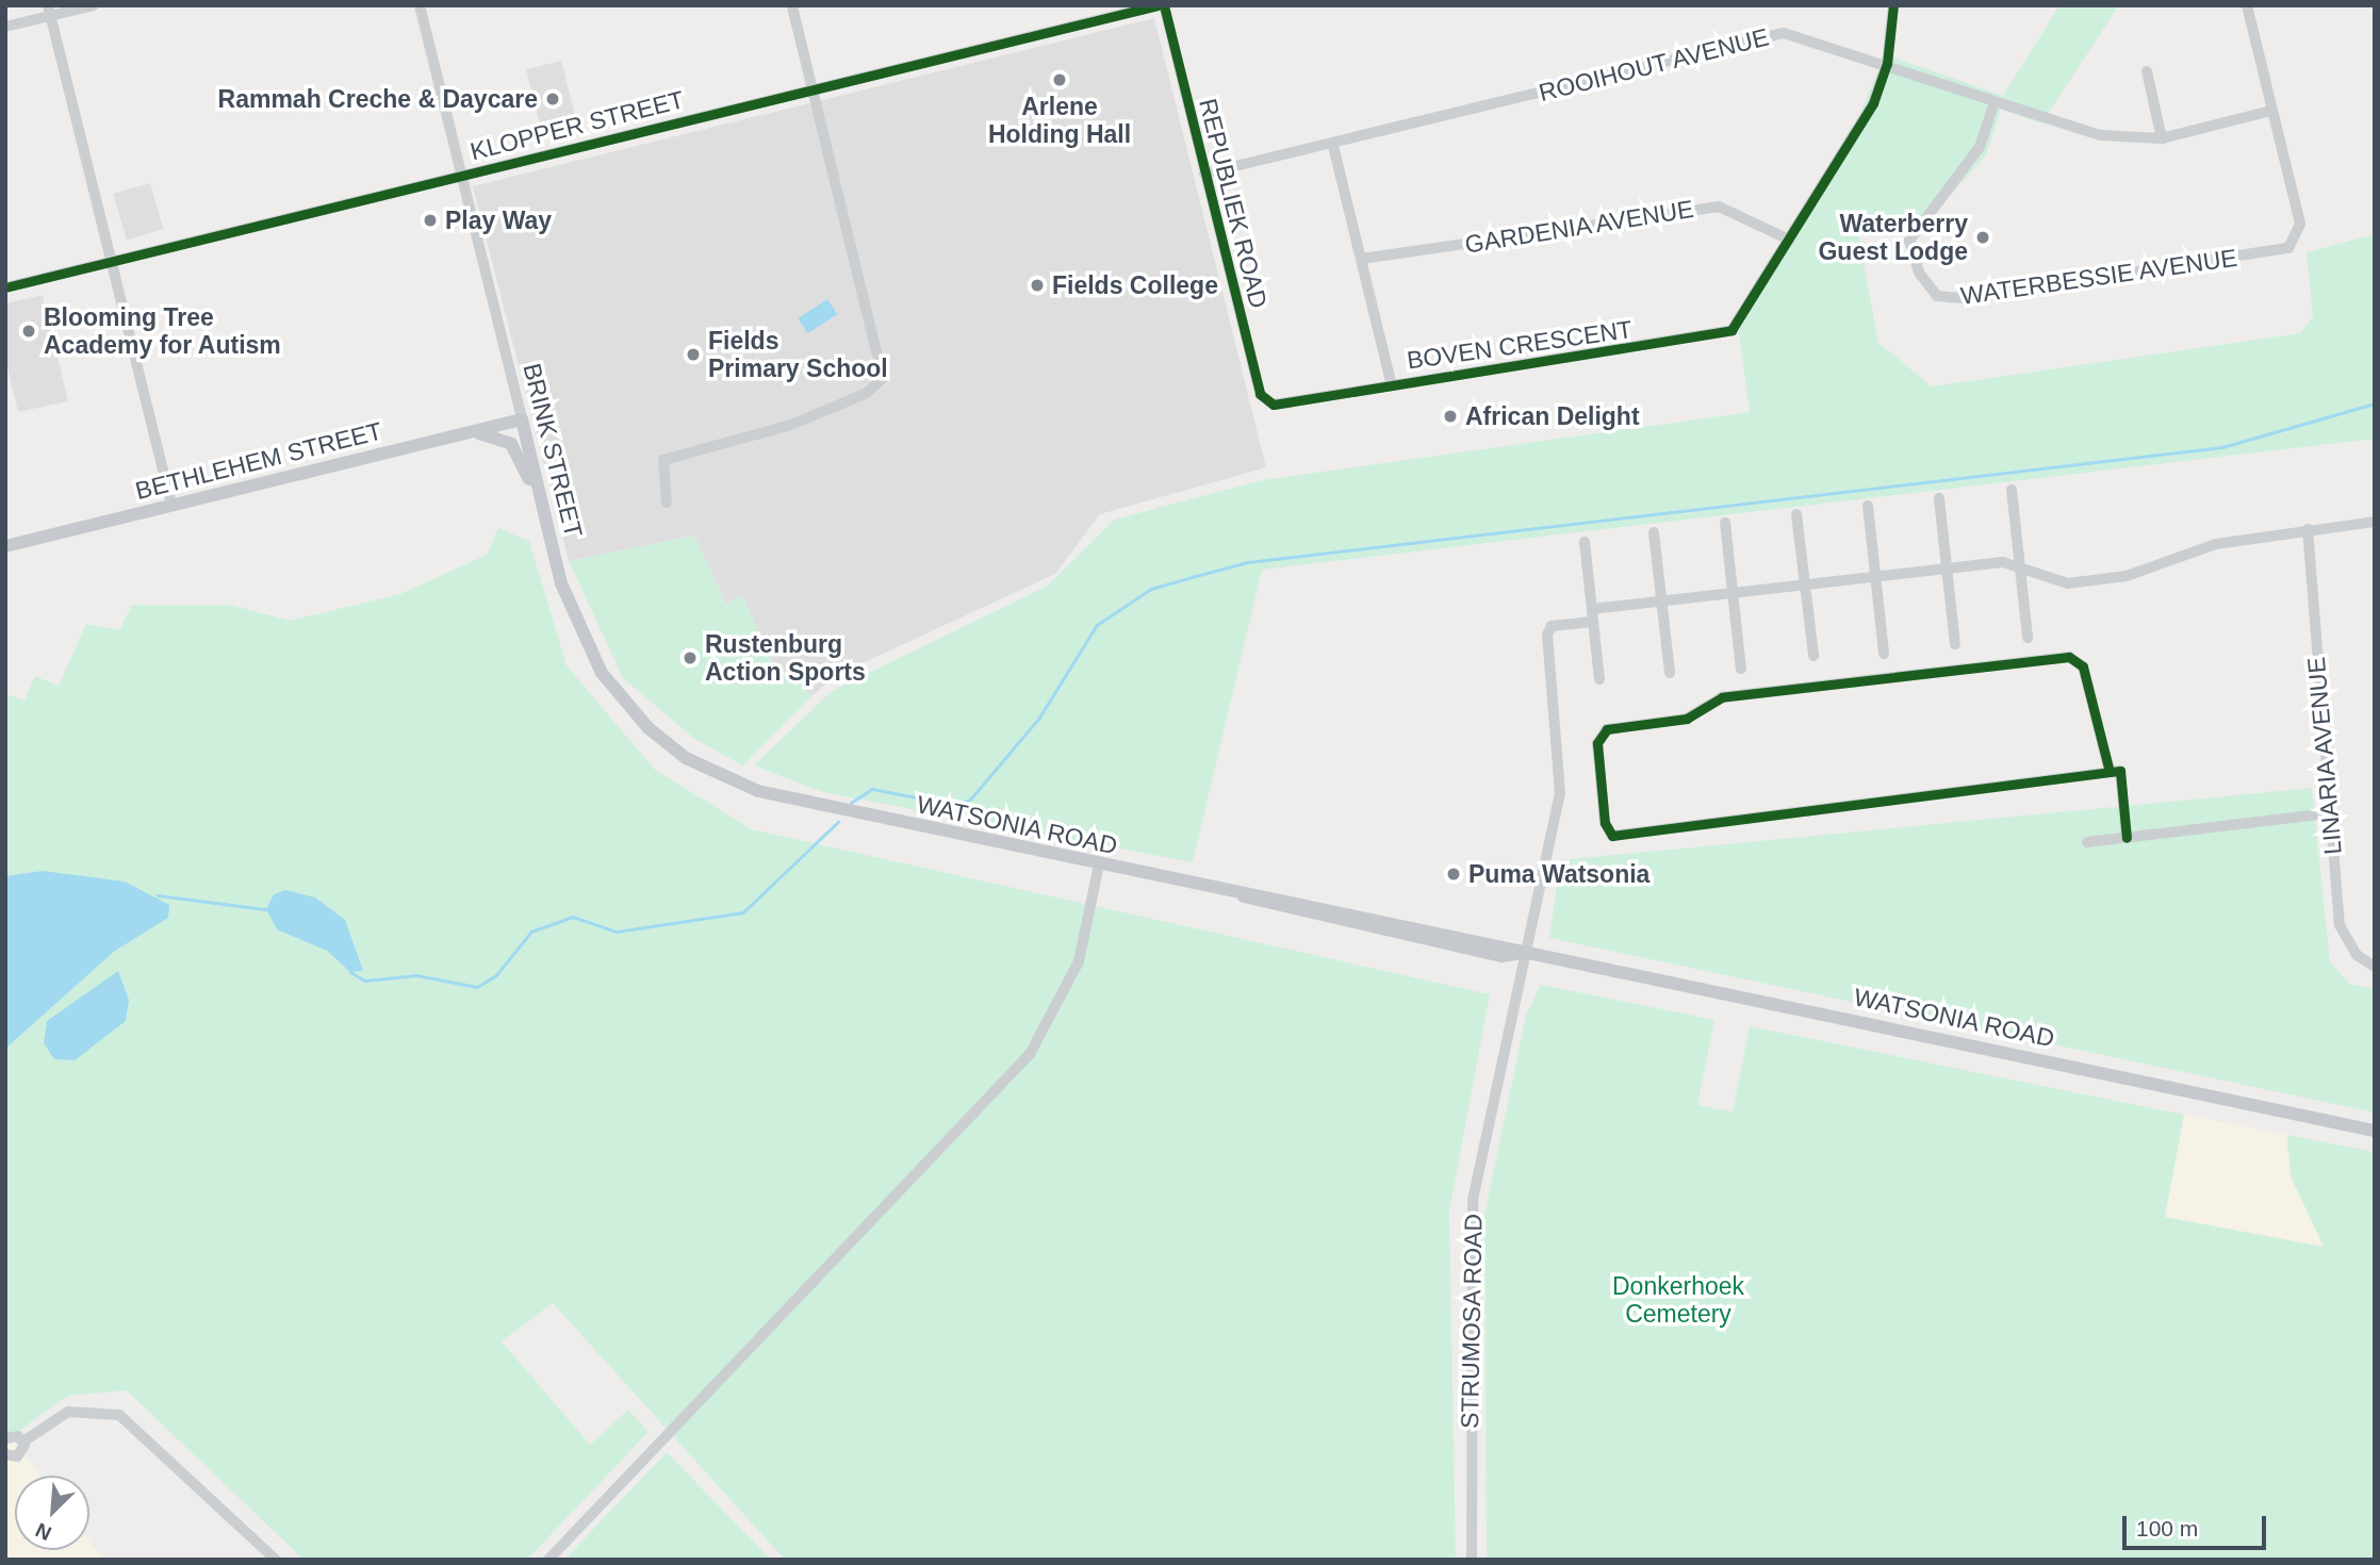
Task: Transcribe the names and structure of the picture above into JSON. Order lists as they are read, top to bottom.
{
  "streets": {
    "main road": ["BRINK STREET", "BETHLEHEM STREET", "WATSONIA ROAD"],
    "street": [
      "ROOIHOUT AVENUE",
      "KLOPPER STREET",
      "REPUBLIEK ROAD",
      "GARDENIA AVENUE",
      "WATERBESSIE AVENUE",
      "BOVEN CRESCENT",
      "LINARIA AVENUE",
      "STRUMOSA ROAD"
    ]
  },
  "crossings": [
    ["ROOIHOUT AVENUE", "REPUBLIEK ROAD"],
    ["ROOIHOUT AVENUE", "WATERBESSIE AVENUE"],
    ["ROOIHOUT AVENUE", "BOVEN CRESCENT"],
    ["KLOPPER STREET", "REPUBLIEK ROAD"],
    ["KLOPPER STREET", "BRINK STREET"],
    ["REPUBLIEK ROAD", "BOVEN CRESCENT"],
    ["GARDENIA AVENUE", "BOVEN CRESCENT"],
    ["BRINK STREET", "BETHLEHEM STREET"],
    ["BRINK STREET", "WATSONIA ROAD"],
    ["WATSONIA ROAD", "STRUMOSA ROAD"]
  ],
  "parks": ["Donkerhoek Cemetery"],
  "places": [
    "Arlene Holding Hall",
    "Rammah Creche & Daycare",
    "Play Way",
    "Waterberry Guest Lodge",
    "Fields College",
    "Blooming Tree Academy for Autism",
    "Fields Primary School",
    "African Delight",
    "Rustenburg Action Sports",
    "Puma Watsonia"
  ],
  "scale_bar": "100 m",
  "north": "bottom left"
}
